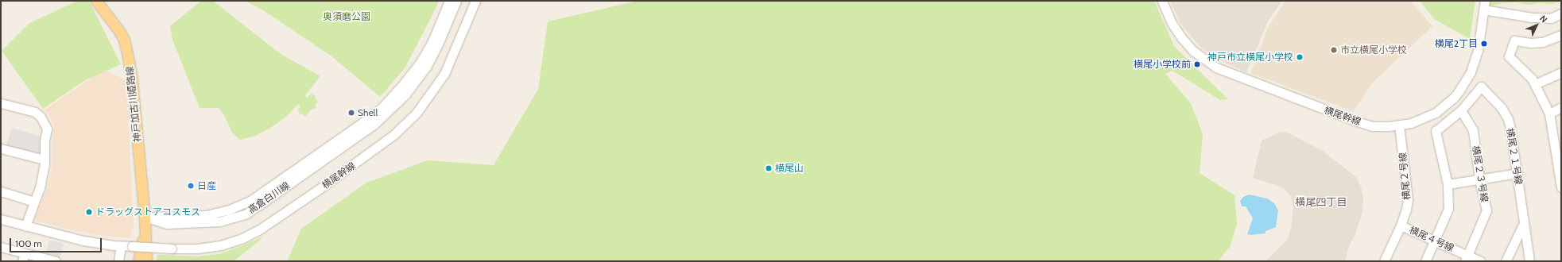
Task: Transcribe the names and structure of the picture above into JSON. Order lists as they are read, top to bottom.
{
  "streets": {
    "main road": ["神戸加古川姫路線"],
    "street": [
      "横尾幹線",
      "横尾２１号線",
      "横尾２３号線",
      "横尾２号線",
      "高倉白川線",
      "横尾４号線"
    ]
  },
  "crossings": [
    ["神戸加古川姫路線", "高倉白川線"],
    ["横尾幹線", "横尾２号線"],
    ["横尾２１号線", "横尾２３号線"],
    ["横尾２３号線", "横尾４号線"],
    ["横尾２号線", "横尾４号線"]
  ],
  "districts": ["横尾四丁目"],
  "parks": ["奥須磨公園"],
  "places": [
    "横尾2丁目",
    "市立横尾小学校",
    "神戸市立横尾小学校",
    "横尾小学校前",
    "Shell",
    "横尾山",
    "日産",
    "ドラッグストアコスモス"
  ],
  "scale_bar": "100 m",
  "north": "top right"
}
